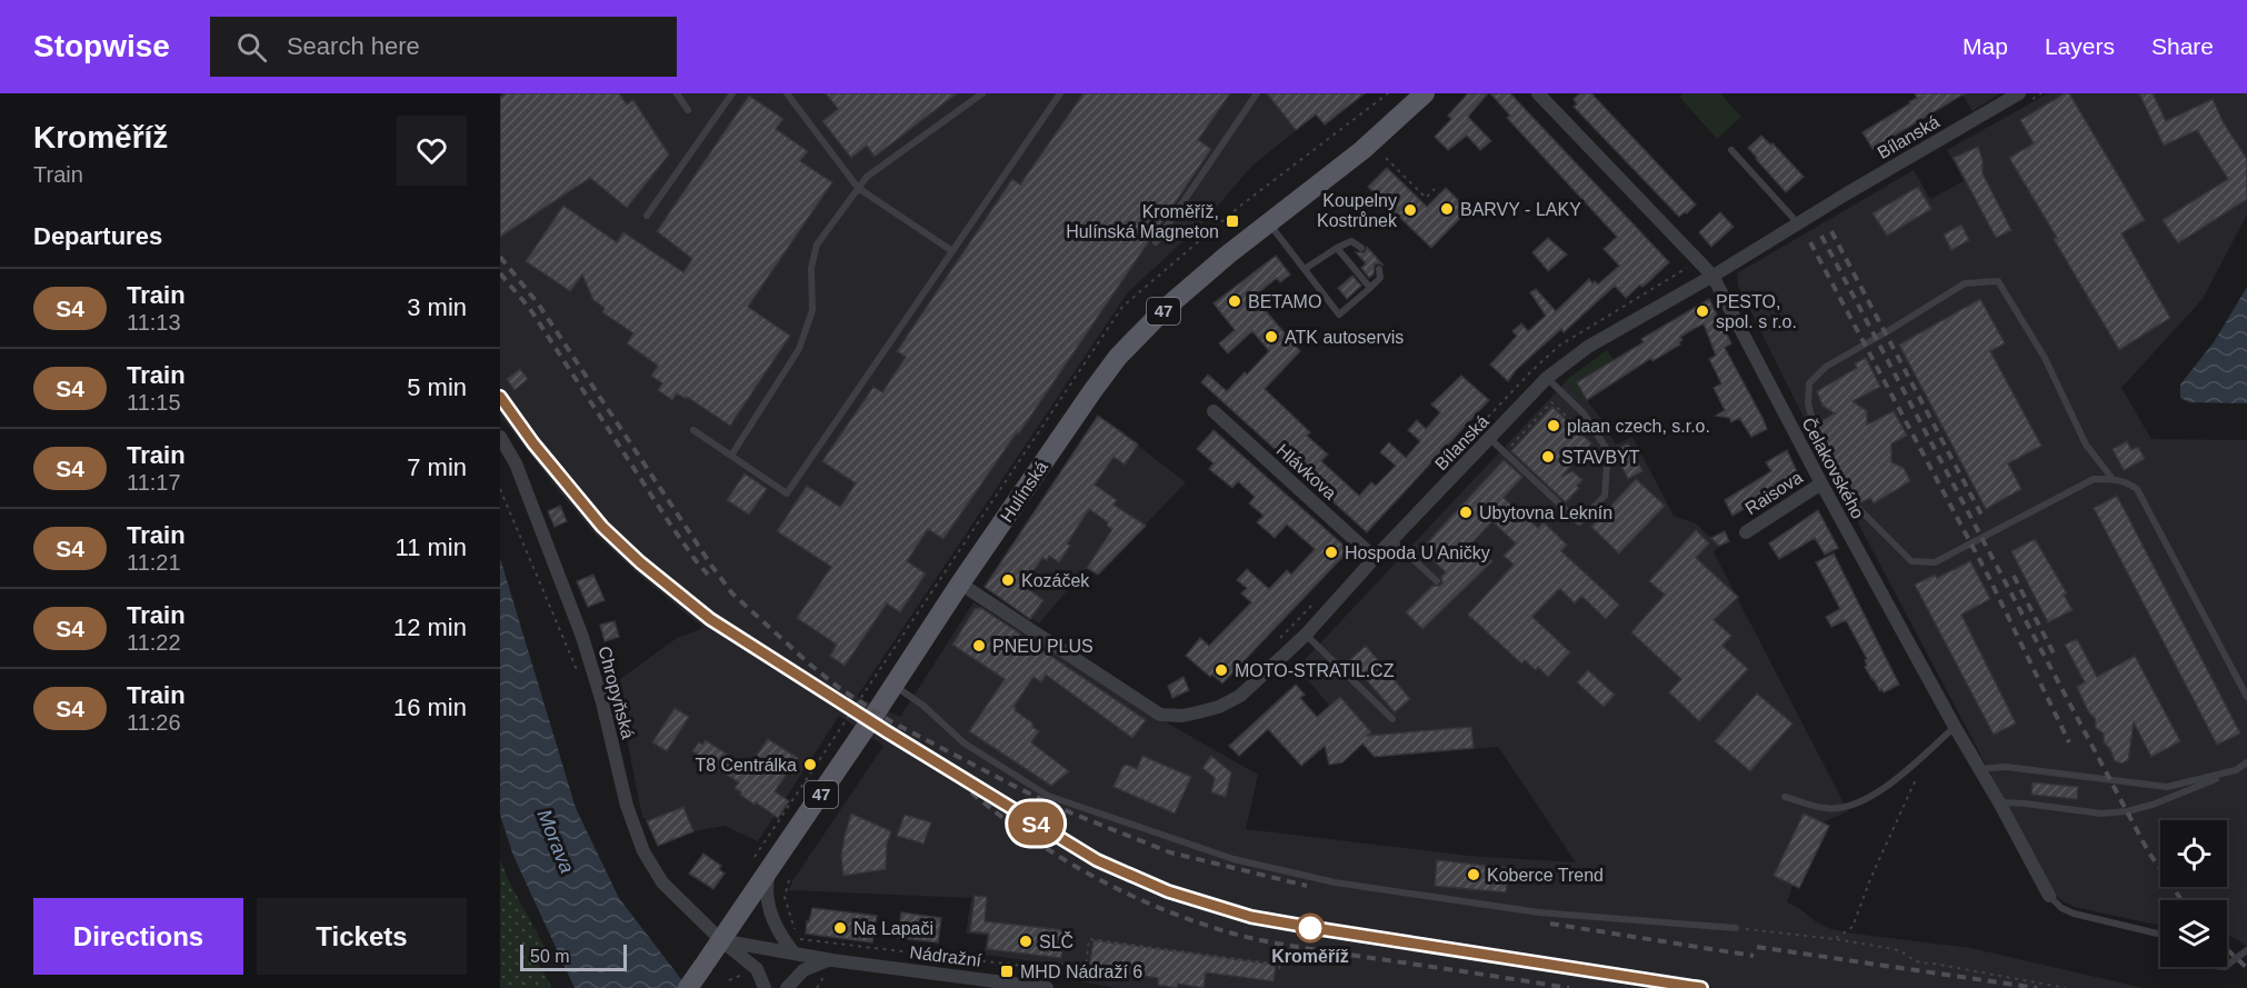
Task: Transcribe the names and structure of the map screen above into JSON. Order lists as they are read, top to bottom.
{
  "streets": {
    "main road": ["47", "Hulínská"],
    "street": [
      "Bílanská",
      "Čelakovského",
      "Hlávkova",
      "Raisova",
      "Chropyňská",
      "Nádražní"
    ]
  },
  "crossings": [
    ["Bílanská", "Čelakovského"],
    ["Bílanská", "Hlávkova"],
    ["Bílanská", "Hulínská"],
    ["Čelakovského", "Raisova"],
    ["Hulínská", "Chropyňská"],
    ["Hulínská", "Nádražní"],
    ["Chropyňská", "Nádražní"]
  ],
  "water": ["Morava"],
  "places": {
    "other": [
      "BARVY - LAKY",
      "Koupelny Kostrůnek",
      "BETAMO",
      "PESTO, spol. s r.o.",
      "ATK autoservis",
      "plaan czech, s.r.o.",
      "STAVBYT",
      "Ubytovna Leknín",
      "Hospoda U Aničky",
      "Kozáček",
      "PNEU PLUS",
      "MOTO-STRATIL.CZ",
      "T8 Centrálka",
      "Koberce Trend",
      "Na Lapači",
      "Kroměříž",
      "SLČ"
    ],
    "transit": ["Kroměříž, Hulínská Magneton", "MHD Nádraží 6"]
  },
  "scale_bar": "50 m",
  "page": {
    "header": "Stopwise",
    "search": "Search here",
    "nav": ["Map", "Layers", "Share"],
    "heading": [
      ["Kroměříž", "Train"],
      "Departures"
    ],
    "on_map": "S4",
    "list": [
      {
        "mark": "S4",
        "name": "Train",
        "note": "11:13",
        "value": "3 min"
      },
      {
        "mark": "S4",
        "name": "Train",
        "note": "11:15",
        "value": "5 min"
      },
      {
        "mark": "S4",
        "name": "Train",
        "note": "11:17",
        "value": "7 min"
      },
      {
        "mark": "S4",
        "name": "Train",
        "note": "11:21",
        "value": "11 min"
      },
      {
        "mark": "S4",
        "name": "Train",
        "note": "11:22",
        "value": "12 min"
      },
      {
        "mark": "S4",
        "name": "Train",
        "note": "11:26",
        "value": "16 min"
      }
    ],
    "buttons": ["Directions", "Tickets"],
    "scale": "50 m"
  }
}
